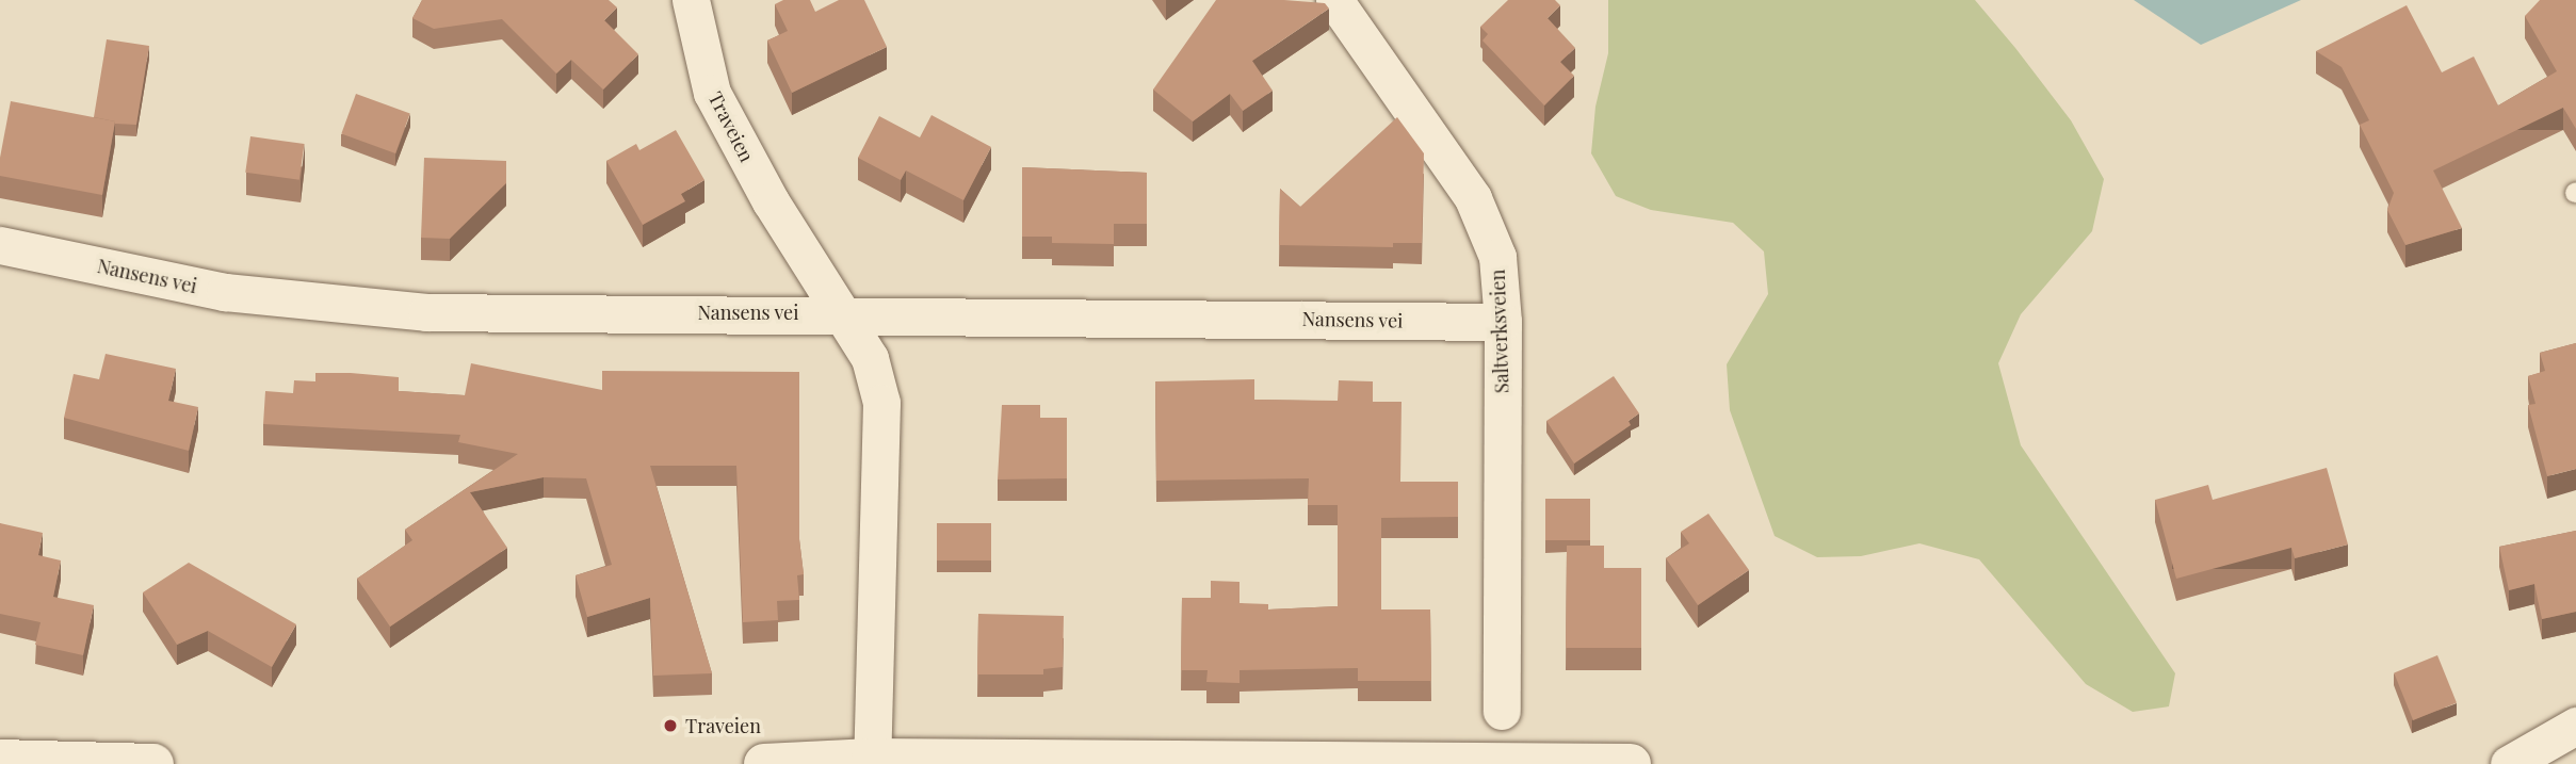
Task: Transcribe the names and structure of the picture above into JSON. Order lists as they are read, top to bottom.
{
  "streets": {
    "street": ["Traveien", "Nansens vei", "Saltverksveien"]
  },
  "crossings": [
    ["Traveien", "Nansens vei"],
    ["Nansens vei", "Saltverksveien"]
  ],
  "places": ["Traveien"]
}
